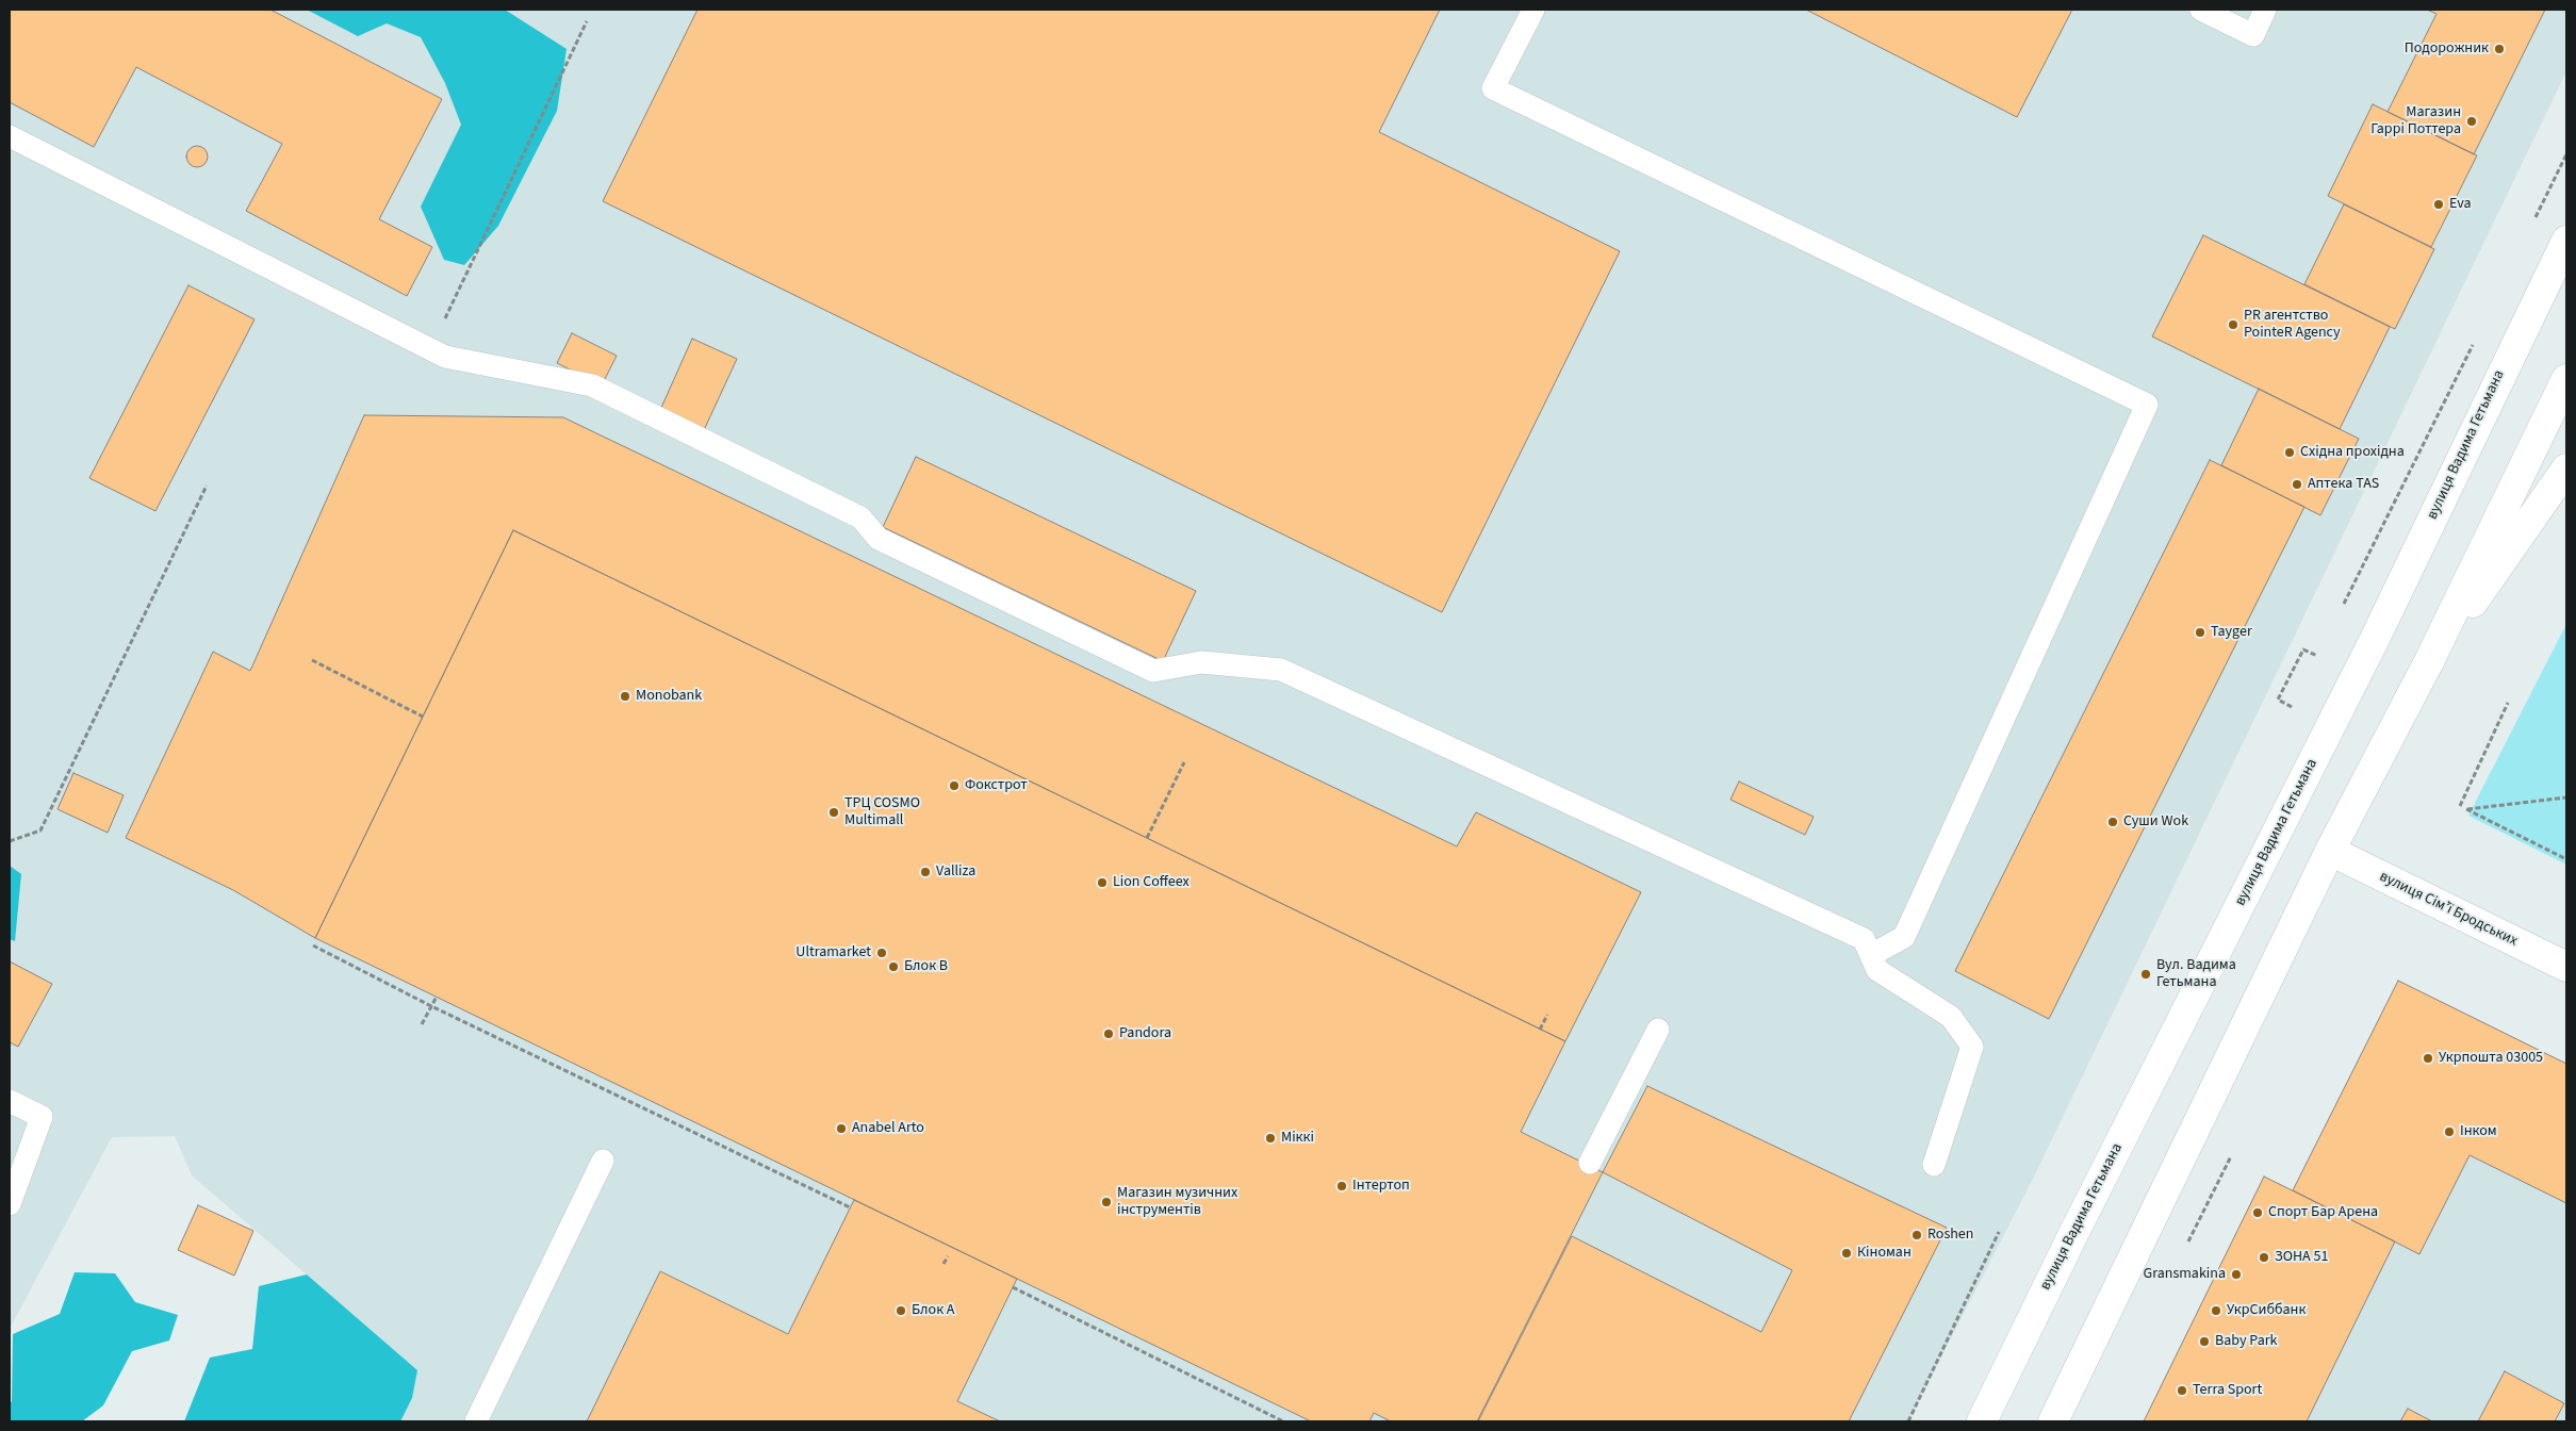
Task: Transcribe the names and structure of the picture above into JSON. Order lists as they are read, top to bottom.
{
  "streets": {
    "main road": ["вулиця Вадима Гетьмана", "вулиця Сімʼї Бродських"]
  },
  "places": [
    "Подорожник",
    "Магазин Гаррі Поттера",
    "Eva",
    "PR агентство PointeR Agency",
    "Східна прохідна",
    "Аптека TAS",
    "Tayger",
    "Monobank",
    "Фокстрот",
    "ТРЦ COSMO Multimall",
    "Суши Wok",
    "Valliza",
    "Lion Coffeex",
    "Ultramarket",
    "Блок B",
    "Вул. Вадима Гетьмана",
    "Pandora",
    "Укрпошта 03005",
    "Anabel Arto",
    "Інком",
    "Міккі",
    "Інтертоп",
    "Магазин музичних інструментів",
    "Спорт Бар Арена",
    "Roshen",
    "Кіноман",
    "ЗОНА 51",
    "Gransmakina",
    "Блок A",
    "УкрСиббанк",
    "Baby Park",
    "Terra Sport"
  ]
}
